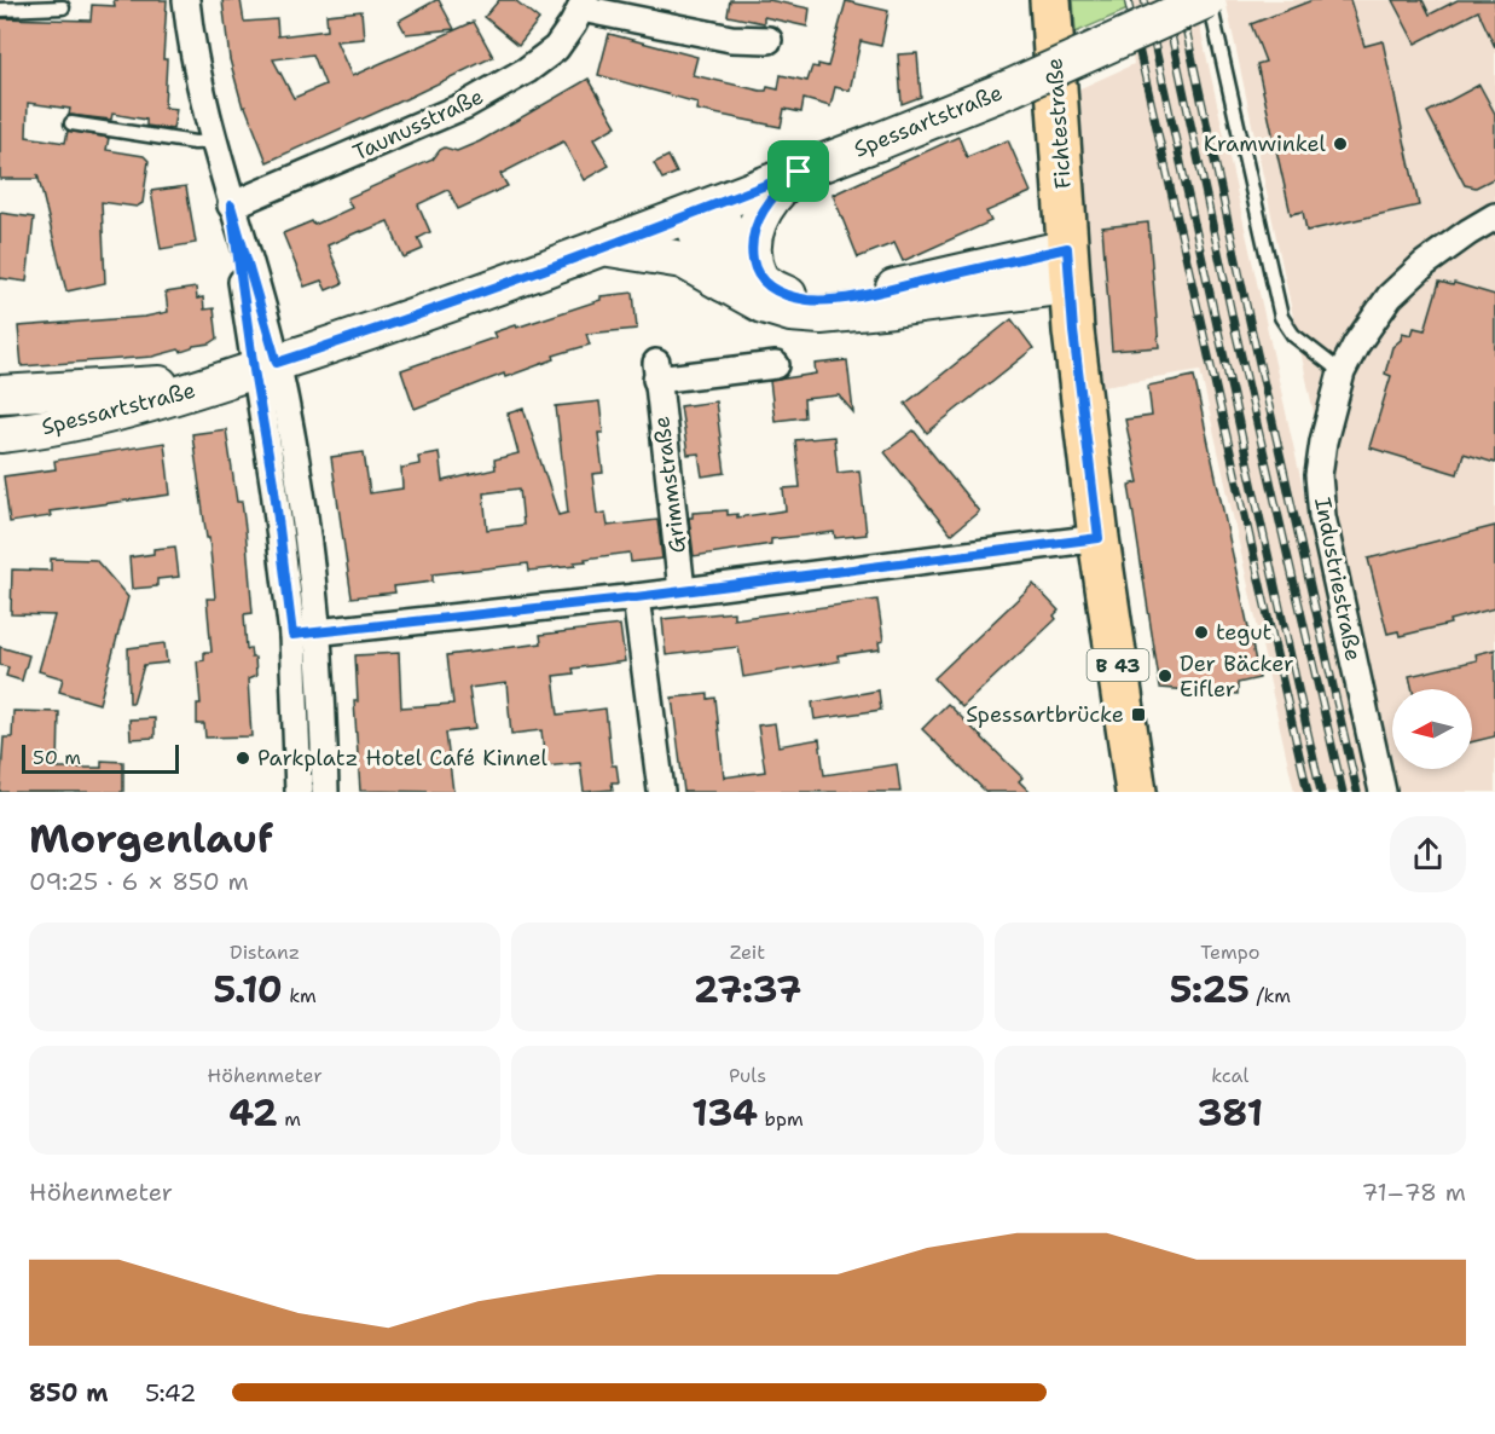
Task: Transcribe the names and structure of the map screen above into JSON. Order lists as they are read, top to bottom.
{
  "streets": {
    "main road": ["Spessartstraße", "Fichtestraße", "B 43"],
    "street": ["Taunusstraße", "Grimmstraße", "Industriestraße"]
  },
  "crossings": [
    ["Fichtestraße", "B 43"]
  ],
  "places": {
    "other": [
      "Kramwinkel",
      "tegut",
      "Der Bäcker Eifler",
      "Parkplatz Hotel Café Kinnel"
    ],
    "transit": ["Spessartbrücke"]
  },
  "scale_bar": "50 m",
  "north": "left",
  "page": {
    "scale": "50 m",
    "heading": ["Morgenlauf", "09:25 · 6 × 850 m"],
    "stats": [
      ["Distanz", "5.10 km"],
      ["Zeit", "27:37"],
      ["Tempo", "5:25 /km"],
      ["Höhenmeter", "42 m"],
      ["Puls", "134 bpm"],
      ["kcal", "381"]
    ],
    "chart": ["Höhenmeter", "71–78 m"],
    "list": [
      {
        "name": "850 m",
        "note": "5:42"
      }
    ]
  }
}
